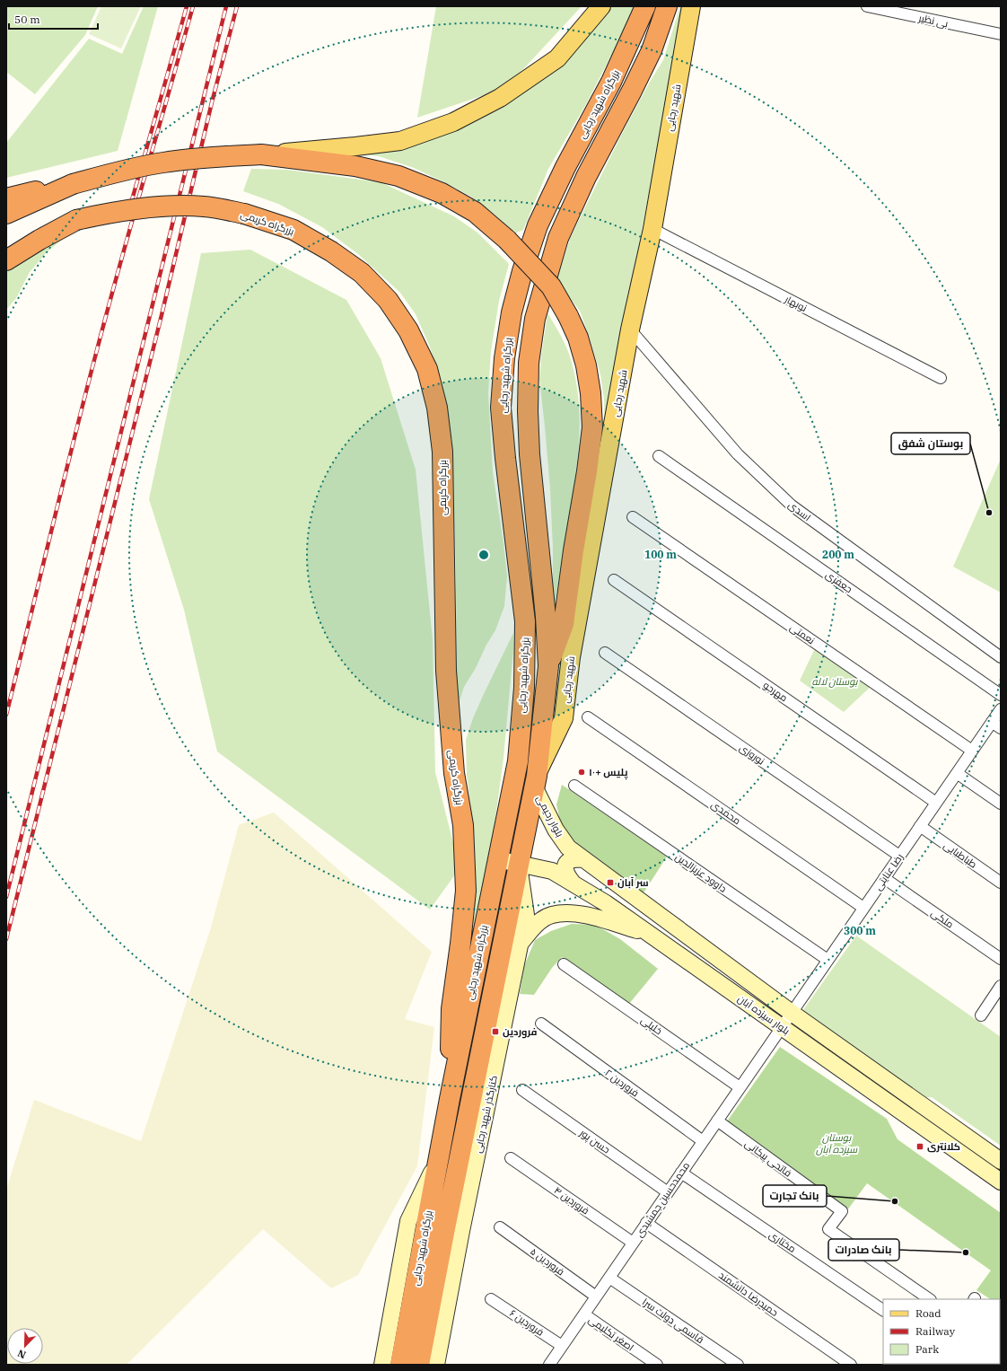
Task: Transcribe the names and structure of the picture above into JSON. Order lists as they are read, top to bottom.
{
  "streets": {
    "highway": ["بزرگراه شهید رجایی", "بزرگراه کریمی"],
    "main road": [
      "شهید رجایی",
      "بلوار رحیمی",
      "بلوار سیزده آبان",
      "کنارگذر شهید رجایی"
    ],
    "street": [
      "بی نظیر",
      "نوبهار",
      "اسدی",
      "جعفری",
      "نعمتی",
      "مهرجو",
      "نوروزی",
      "محمدی",
      "طباطبایی",
      "رضا عنایتی",
      "داوود عزیزالدین",
      "ملکی",
      "خلیلی",
      "فروردین ۲",
      "حسن پور",
      "فاتحی پیکانی",
      "محمدحسین جمشیدی",
      "فروردین ۴",
      "مختاری",
      "فروردین ۵",
      "حمیدرضا دانشمند",
      "قاسمی دولت سرا",
      "فروردین ۶",
      "اصغر تکلیمی"
    ]
  },
  "crossings": [
    ["بزرگراه شهید رجایی", "شهید رجایی"],
    ["بزرگراه شهید رجایی", "بزرگراه کریمی"],
    ["بزرگراه شهید رجایی", "بلوار رحیمی"],
    ["بزرگراه شهید رجایی", "بلوار سیزده آبان"],
    ["بزرگراه شهید رجایی", "کنارگذر شهید رجایی"],
    ["شهید رجایی", "نوبهار"],
    ["شهید رجایی", "اسدی"],
    ["شهید رجایی", "بلوار رحیمی"],
    ["نعمتی", "رضا عنایتی"],
    ["مهرجو", "رضا عنایتی"],
    ["نوروزی", "رضا عنایتی"],
    ["محمدی", "رضا عنایتی"],
    ["بلوار رحیمی", "بلوار سیزده آبان"],
    ["طباطبایی", "رضا عنایتی"],
    ["رضا عنایتی", "داوود عزیزالدین"],
    ["رضا عنایتی", "ملکی"],
    ["رضا عنایتی", "بلوار سیزده آبان"],
    ["رضا عنایتی", "محمدحسین جمشیدی"],
    ["بلوار سیزده آبان", "کنارگذر شهید رجایی"],
    ["بلوار سیزده آبان", "محمدحسین جمشیدی"],
    ["خلیلی", "محمدحسین جمشیدی"],
    ["فروردین ۲", "محمدحسین جمشیدی"],
    ["حسن پور", "محمدحسین جمشیدی"],
    ["فاتحی پیکانی", "محمدحسین جمشیدی"],
    ["محمدحسین جمشیدی", "فروردین ۴"],
    ["محمدحسین جمشیدی", "مختاری"],
    ["محمدحسین جمشیدی", "فروردین ۵"],
    ["محمدحسین جمشیدی", "حمیدرضا دانشمند"],
    ["محمدحسین جمشیدی", "قاسمی دولت سرا"],
    ["محمدحسین جمشیدی", "فروردین ۶"],
    ["محمدحسین جمشیدی", "اصغر تکلیمی"]
  ],
  "parks": ["بوستان لاله", "بوستان سیزده آبان"],
  "places": {
    "other": [
      "بوستان شفق",
      "پلیس +۱۰",
      "بانک تجارت",
      "بانک صادرات"
    ],
    "transit": ["سر آبان", "فروردین", "کلانتری"]
  },
  "legend": ["Road", "Railway", "Park"],
  "scale_bar": "50 m",
  "north": "bottom left",
  "rings": ["100 m", "200 m", "300 m"]
}
